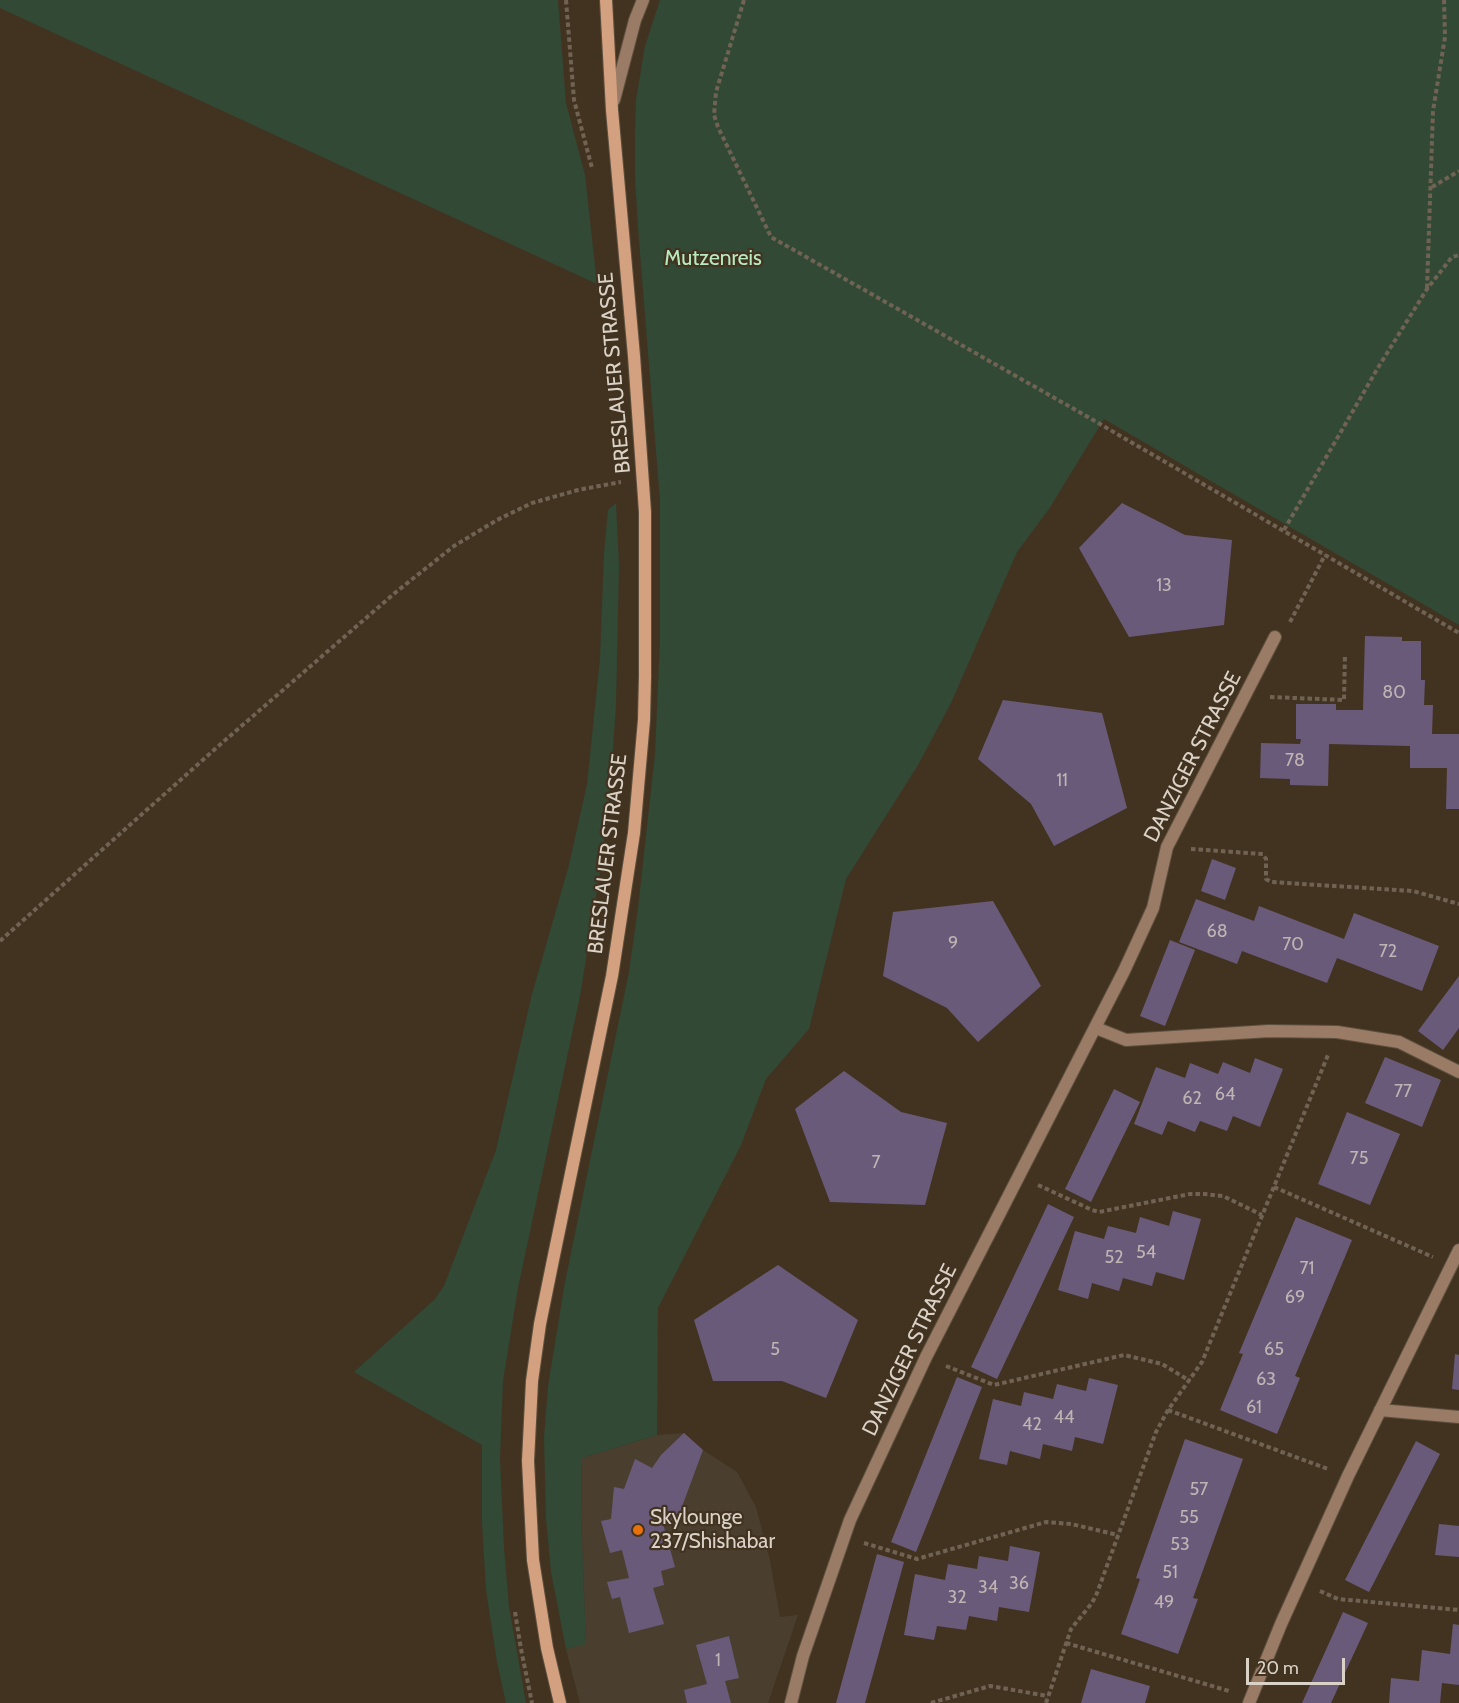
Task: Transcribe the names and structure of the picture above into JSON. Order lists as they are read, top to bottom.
{
  "streets": {
    "main road": ["BRESLAUER STRASSE"],
    "street": ["DANZIGER STRASSE"]
  },
  "parks": ["Mutzenreis"],
  "places": ["Skylounge 237/Shishabar"],
  "house_numbers": [
    "13",
    "80",
    "78",
    "11",
    "68",
    "9",
    "70",
    "72",
    "77",
    "64",
    "62",
    "75",
    "7",
    "54",
    "52",
    "71",
    "69",
    "5",
    "65",
    "63",
    "61",
    "44",
    "42",
    "57",
    "55",
    "53",
    "51",
    "36",
    "34",
    "32",
    "49",
    "1"
  ],
  "scale_bar": "20 m"
}
